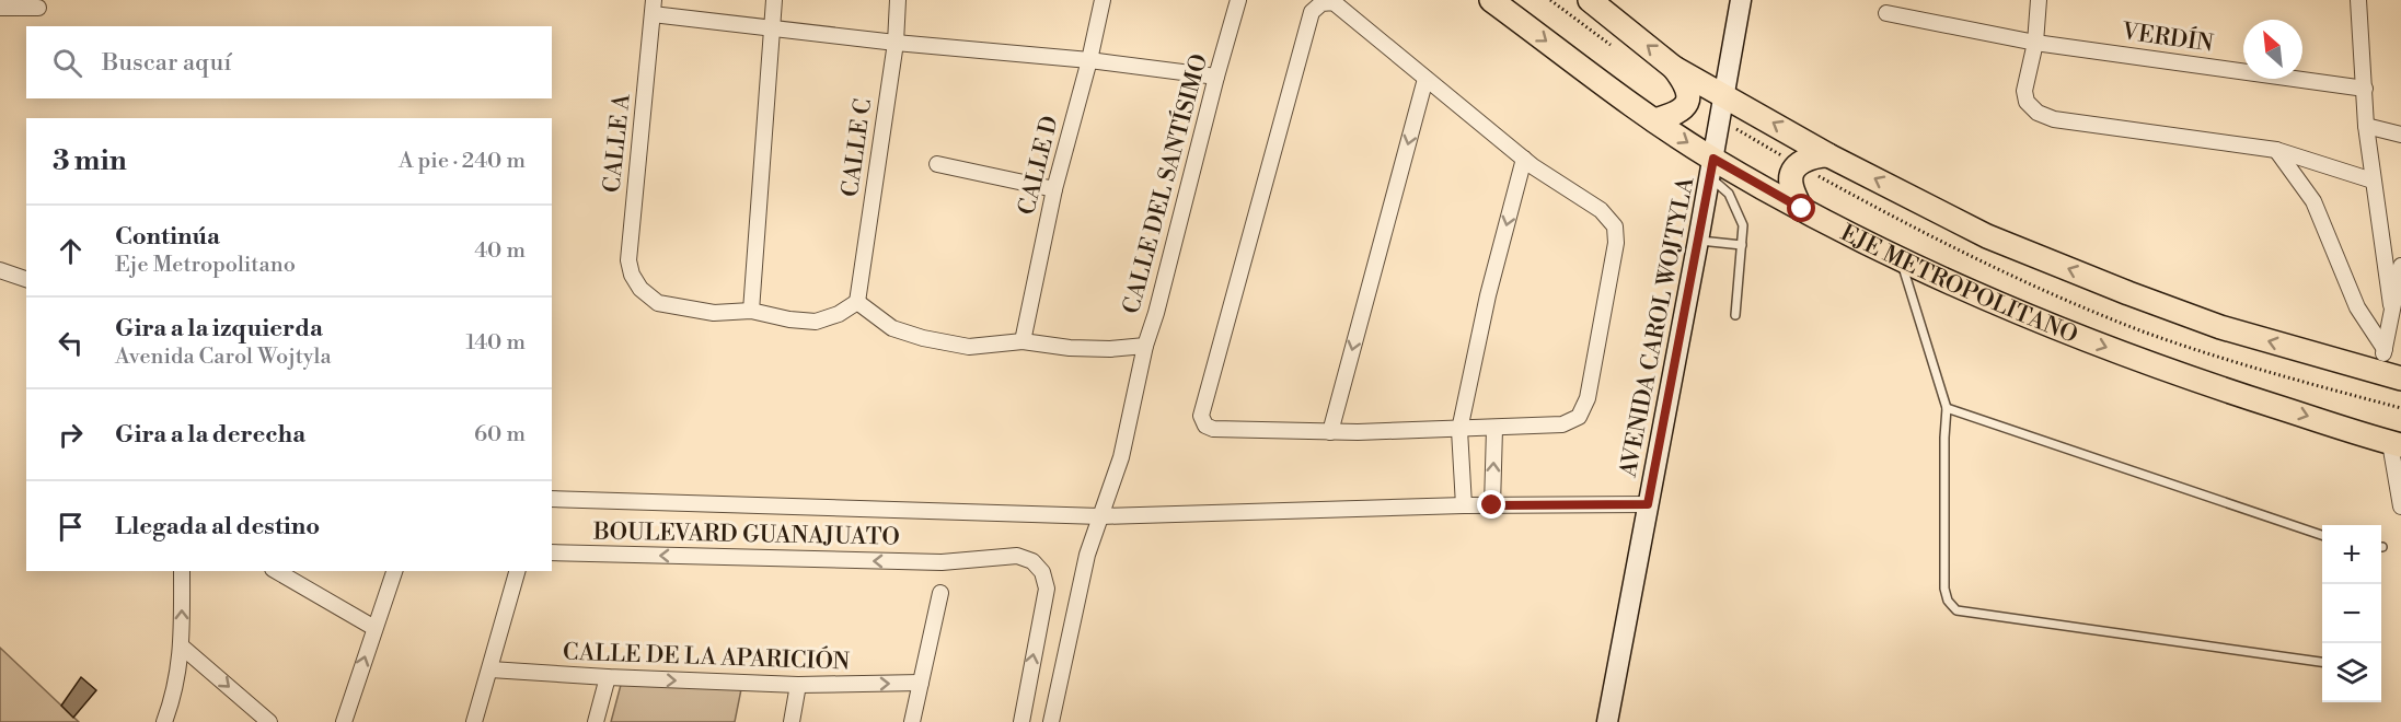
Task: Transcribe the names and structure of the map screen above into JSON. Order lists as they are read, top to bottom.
{
  "streets": {
    "main road": ["EJE METROPOLITANO"],
    "street": [
      "VERDÍN",
      "CALLE A",
      "CALLE C",
      "CALLE D",
      "CALLE DEL SANTÍSIMO",
      "AVENIDA CAROL WOJTYLA",
      "BOULEVARD GUANAJUATO",
      "CALLE DE LA APARICIÓN"
    ]
  },
  "crossings": [
    ["CALLE C", "CALLE DEL SANTÍSIMO"],
    ["CALLE D", "CALLE DEL SANTÍSIMO"],
    ["EJE METROPOLITANO", "AVENIDA CAROL WOJTYLA"]
  ],
  "one_way": ["CALLE DE LA APARICIÓN"],
  "north": "top left",
  "page": {
    "search": "Buscar aquí",
    "heading": ["3 min", "A pie · 240 m"],
    "list": [
      ["Continúa", "Eje Metropolitano", "40 m"],
      ["Gira a la izquierda", "Avenida Carol Wojtyla", "140 m"],
      ["Gira a la derecha", "60 m"],
      "Llegada al destino"
    ],
    "map_buttons": ["+", "−"]
  }
}
